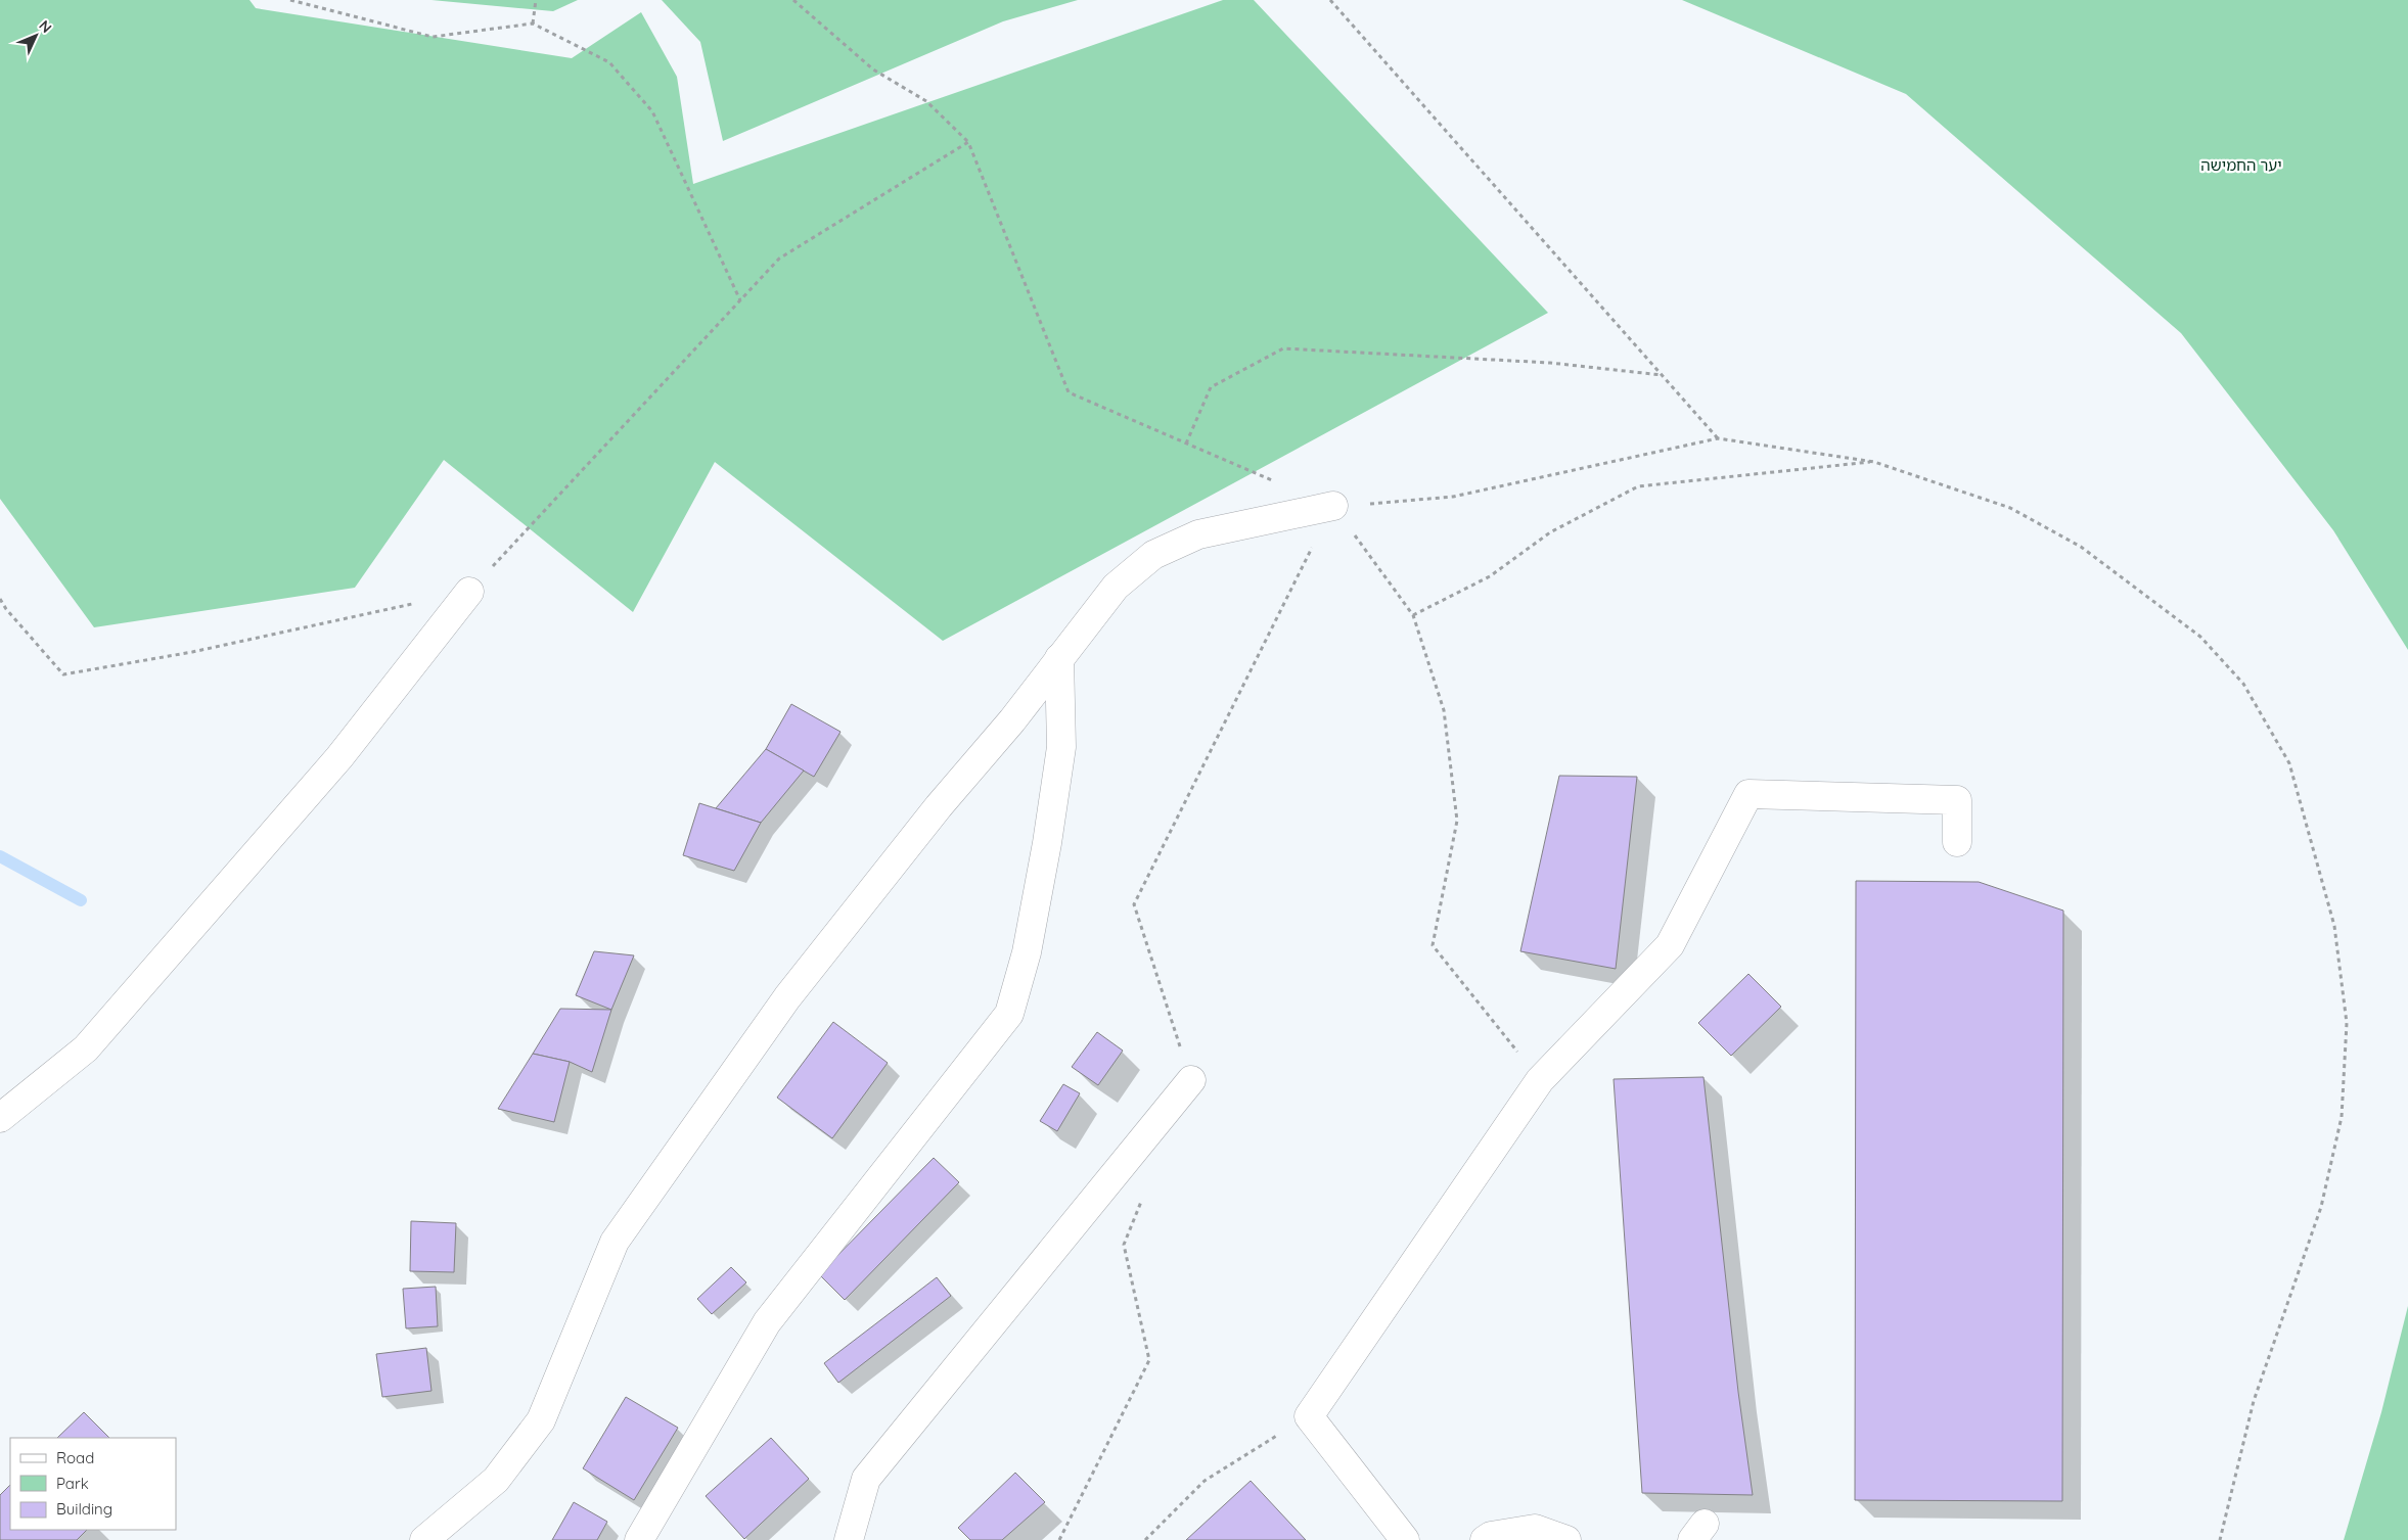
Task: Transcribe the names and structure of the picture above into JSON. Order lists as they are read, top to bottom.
{
  "parks": ["יער החמישה"],
  "legend": ["Road", "Park", "Building"],
  "north": "top right"
}
